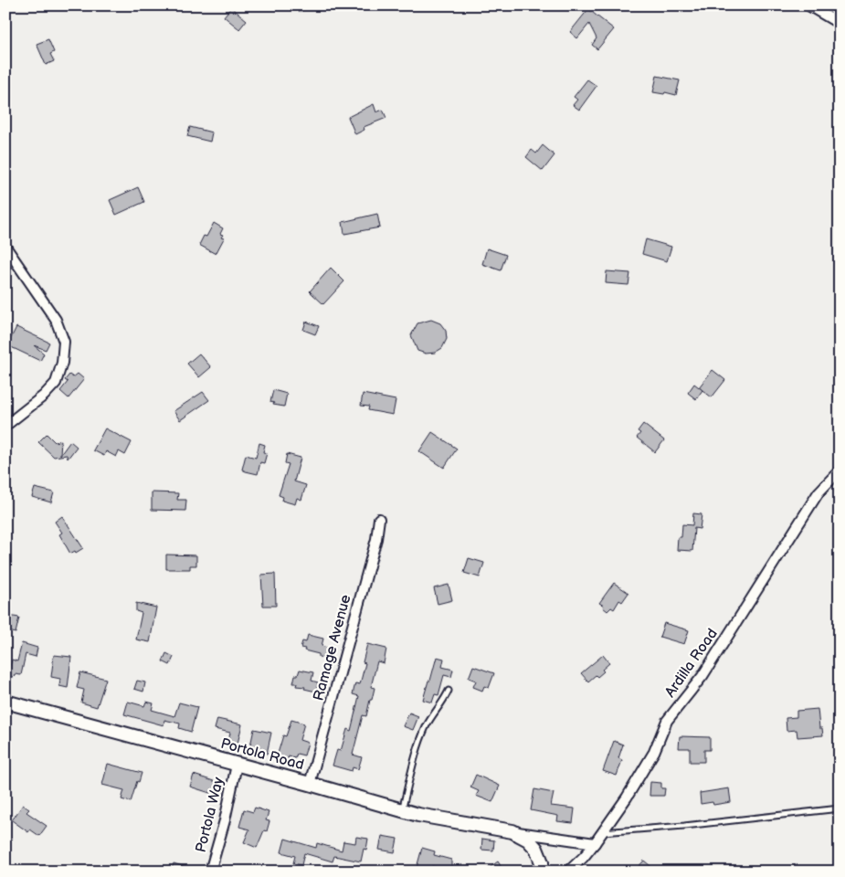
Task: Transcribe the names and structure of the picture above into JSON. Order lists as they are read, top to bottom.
{
  "streets": {
    "street": [
      "Ramage Avenue",
      "Ardilla Road",
      "Portola Road",
      "Portola Way"
    ]
  },
  "crossings": [
    ["Ramage Avenue", "Portola Road"],
    ["Ardilla Road", "Portola Road"],
    ["Portola Road", "Portola Way"]
  ]
}
